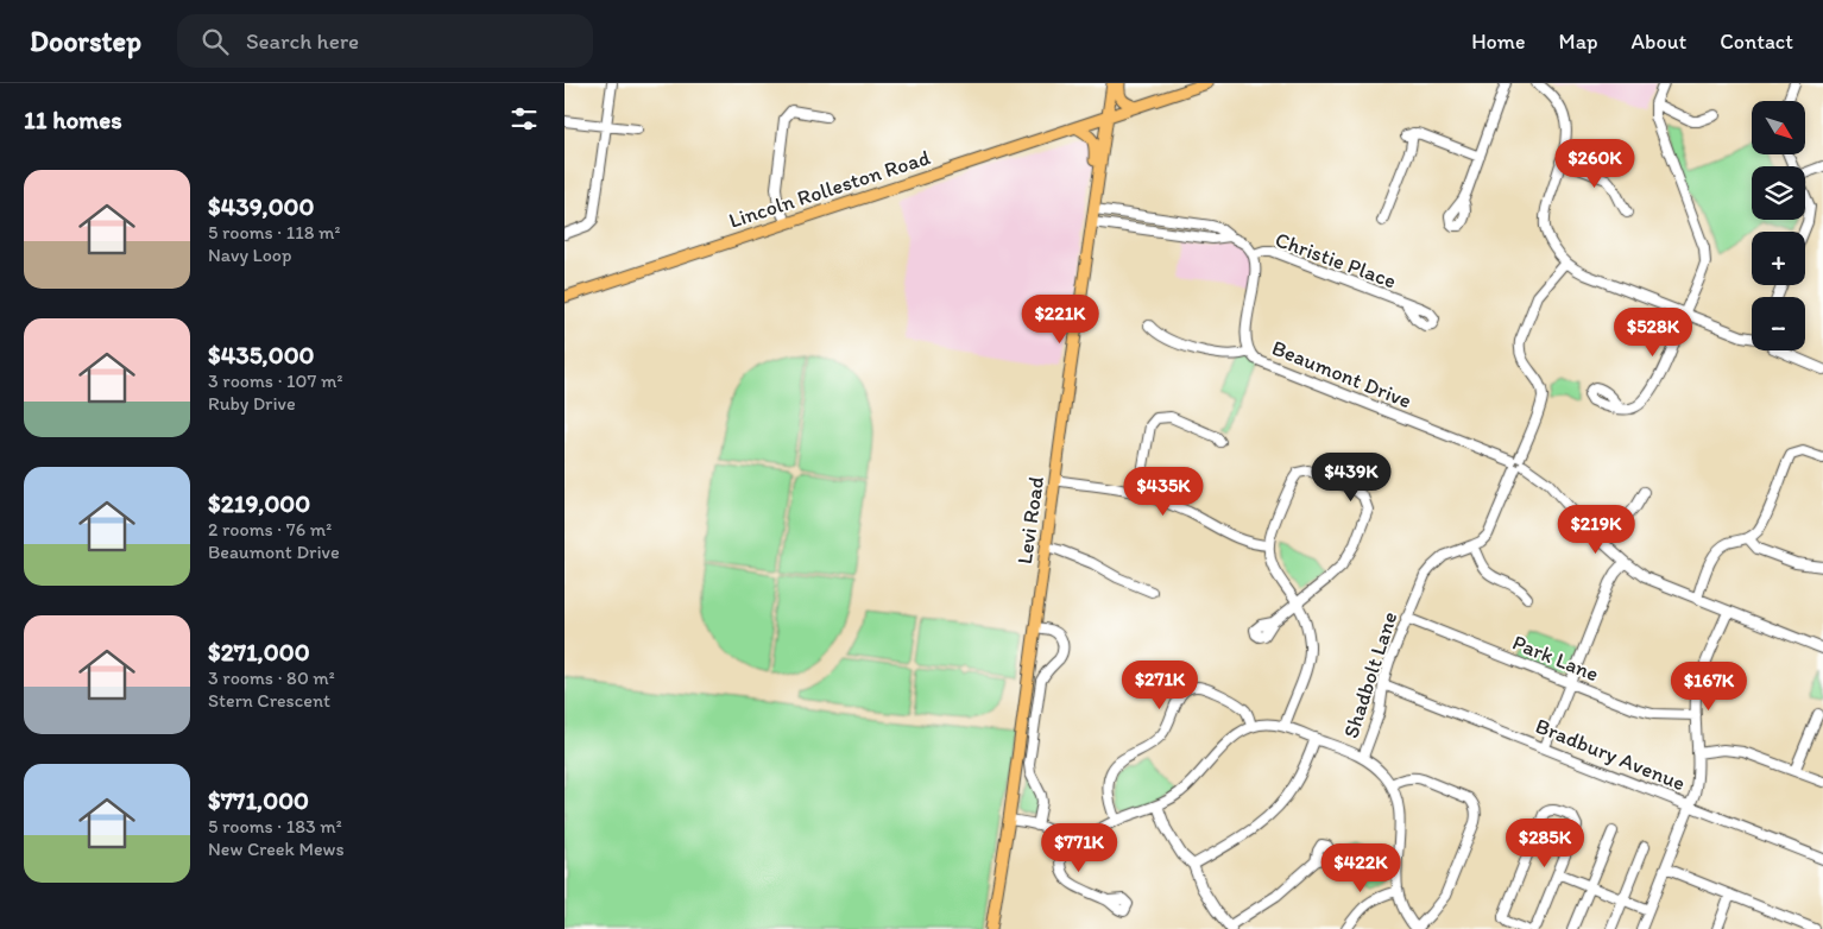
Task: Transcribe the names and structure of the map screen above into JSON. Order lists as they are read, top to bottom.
{
  "streets": {
    "main road": ["Lincoln Rolleston Road", "Levi Road"],
    "street": [
      "Christie Place",
      "Beaumont Drive",
      "Park Lane",
      "Shadbolt Lane",
      "Bradbury Avenue"
    ]
  },
  "crossings": [
    ["Lincoln Rolleston Road", "Levi Road"],
    ["Christie Place", "Beaumont Drive"],
    ["Beaumont Drive", "Shadbolt Lane"],
    ["Park Lane", "Shadbolt Lane"],
    ["Shadbolt Lane", "Bradbury Avenue"]
  ],
  "north": "bottom right",
  "page": {
    "header": "Doorstep",
    "search": "Search here",
    "nav": [
      "Home",
      "Map",
      "About",
      "Contact"
    ],
    "heading": "11 homes",
    "map_buttons": ["+", "−"],
    "price": [
      "$260K",
      "$221K",
      "$528K",
      "$439K",
      "$435K",
      "$219K",
      "$271K",
      "$167K",
      "$285K",
      "$771K",
      "$422K"
    ],
    "list": [
      {
        "name": "$439,000",
        "note": "5 rooms · 118 m² · Navy Loop"
      },
      {
        "name": "$435,000",
        "note": "3 rooms · 107 m² · Ruby Drive"
      },
      {
        "name": "$219,000",
        "note": "2 rooms · 76 m² · Beaumont Drive"
      },
      {
        "name": "$271,000",
        "note": "3 rooms · 80 m² · Stern Crescent"
      },
      {
        "name": "$771,000",
        "note": "5 rooms · 183 m² · New Creek Mews"
      }
    ]
  }
}
